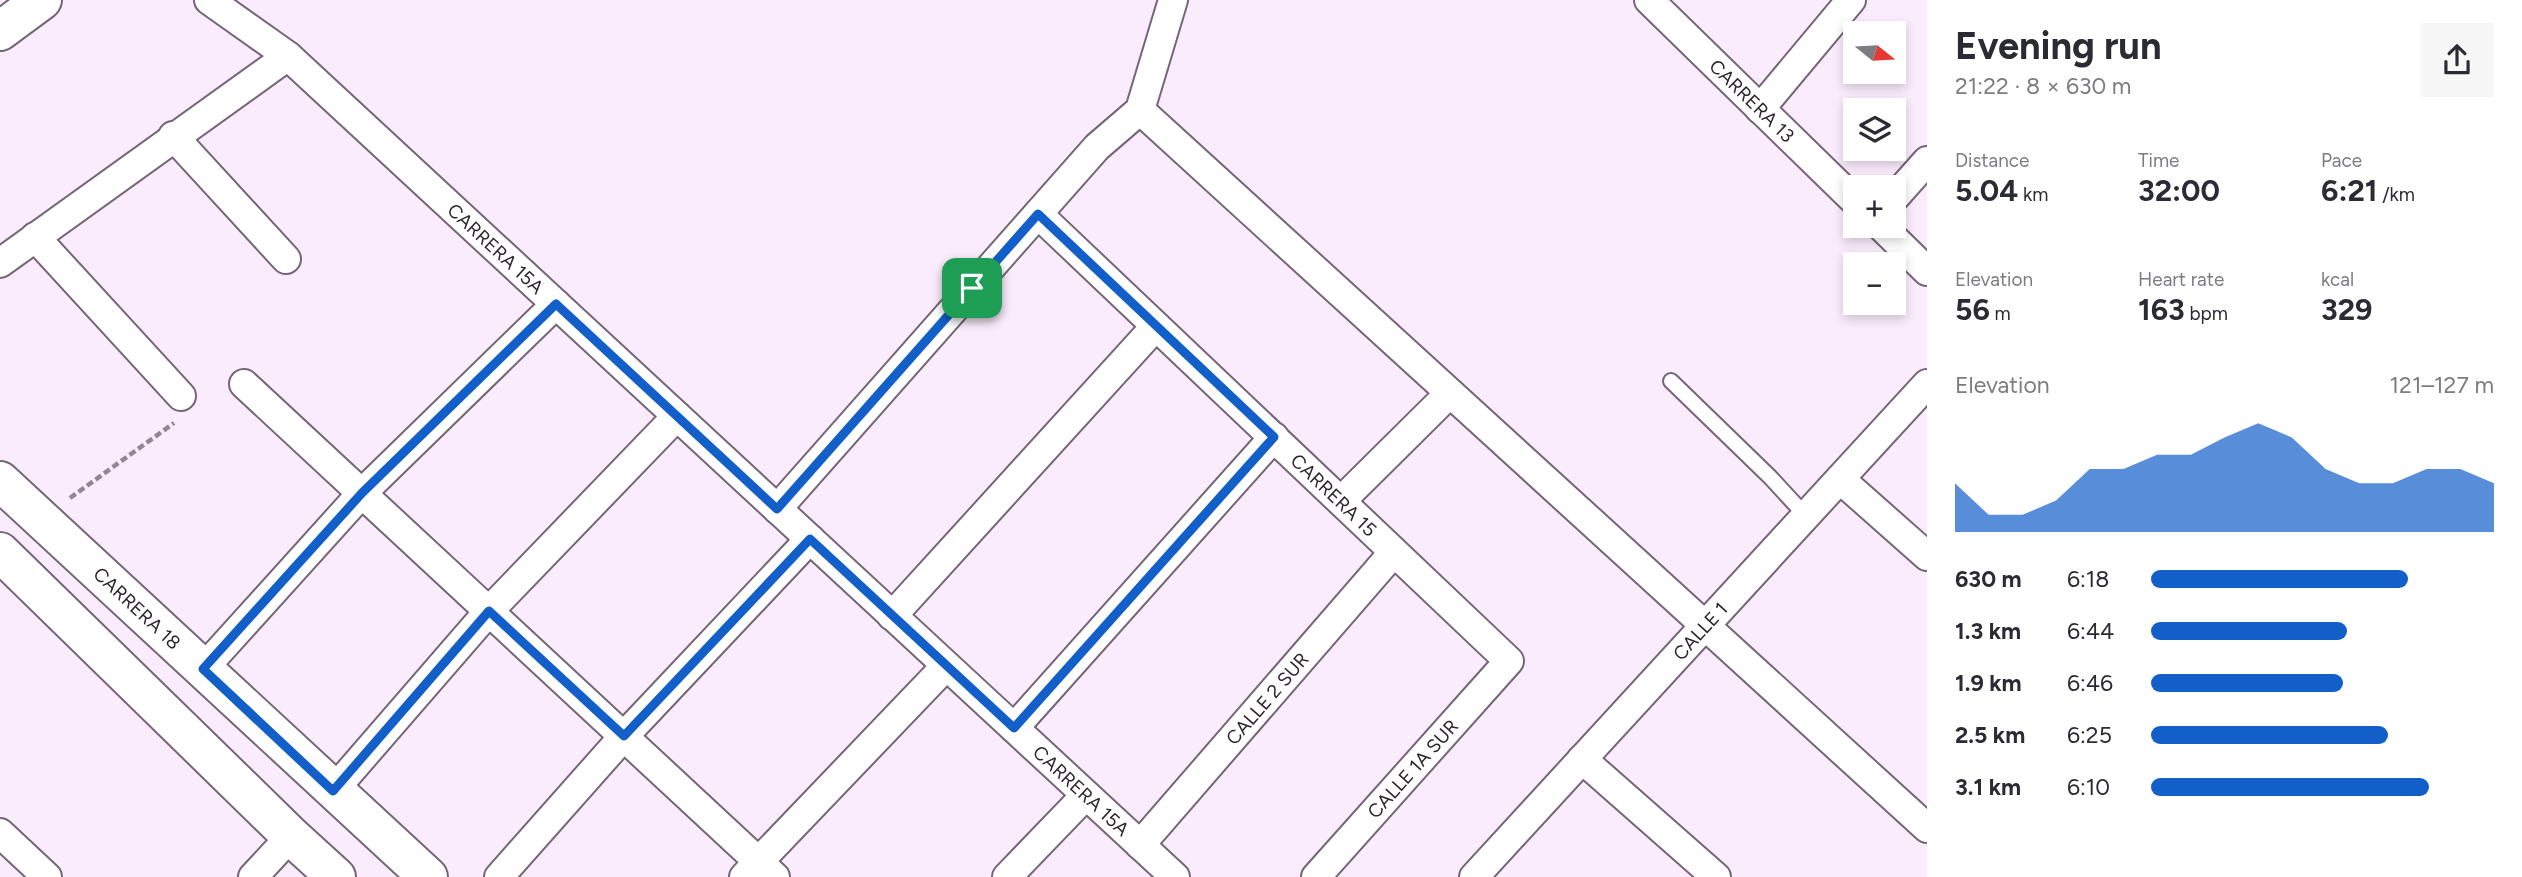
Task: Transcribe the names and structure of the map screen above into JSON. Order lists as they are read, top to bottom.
{
  "streets": {
    "street": [
      "CARRERA 13",
      "CARRERA 15A",
      "CARRERA 15",
      "CARRERA 18",
      "CALLE 1",
      "CALLE 2 SUR",
      "CALLE 1A SUR"
    ]
  },
  "crossings": [
    ["CARRERA 15A", "CALLE 2 SUR"],
    ["CARRERA 15", "CALLE 2 SUR"],
    ["CARRERA 15", "CALLE 1A SUR"]
  ],
  "north": "right",
  "page": {
    "heading": ["Evening run", "21:22 · 8 × 630 m"],
    "map_buttons": ["+", "−"],
    "stats": [
      ["Distance", "5.04 km"],
      ["Time", "32:00"],
      ["Pace", "6:21 /km"],
      ["Elevation", "56 m"],
      ["Heart rate", "163 bpm"],
      ["kcal", "329"]
    ],
    "chart": ["Elevation", "121–127 m"],
    "list": [
      {
        "name": "630 m",
        "note": "6:18"
      },
      {
        "name": "1.3 km",
        "note": "6:44"
      },
      {
        "name": "1.9 km",
        "note": "6:46"
      },
      {
        "name": "2.5 km",
        "note": "6:25"
      },
      {
        "name": "3.1 km",
        "note": "6:10"
      }
    ]
  }
}
